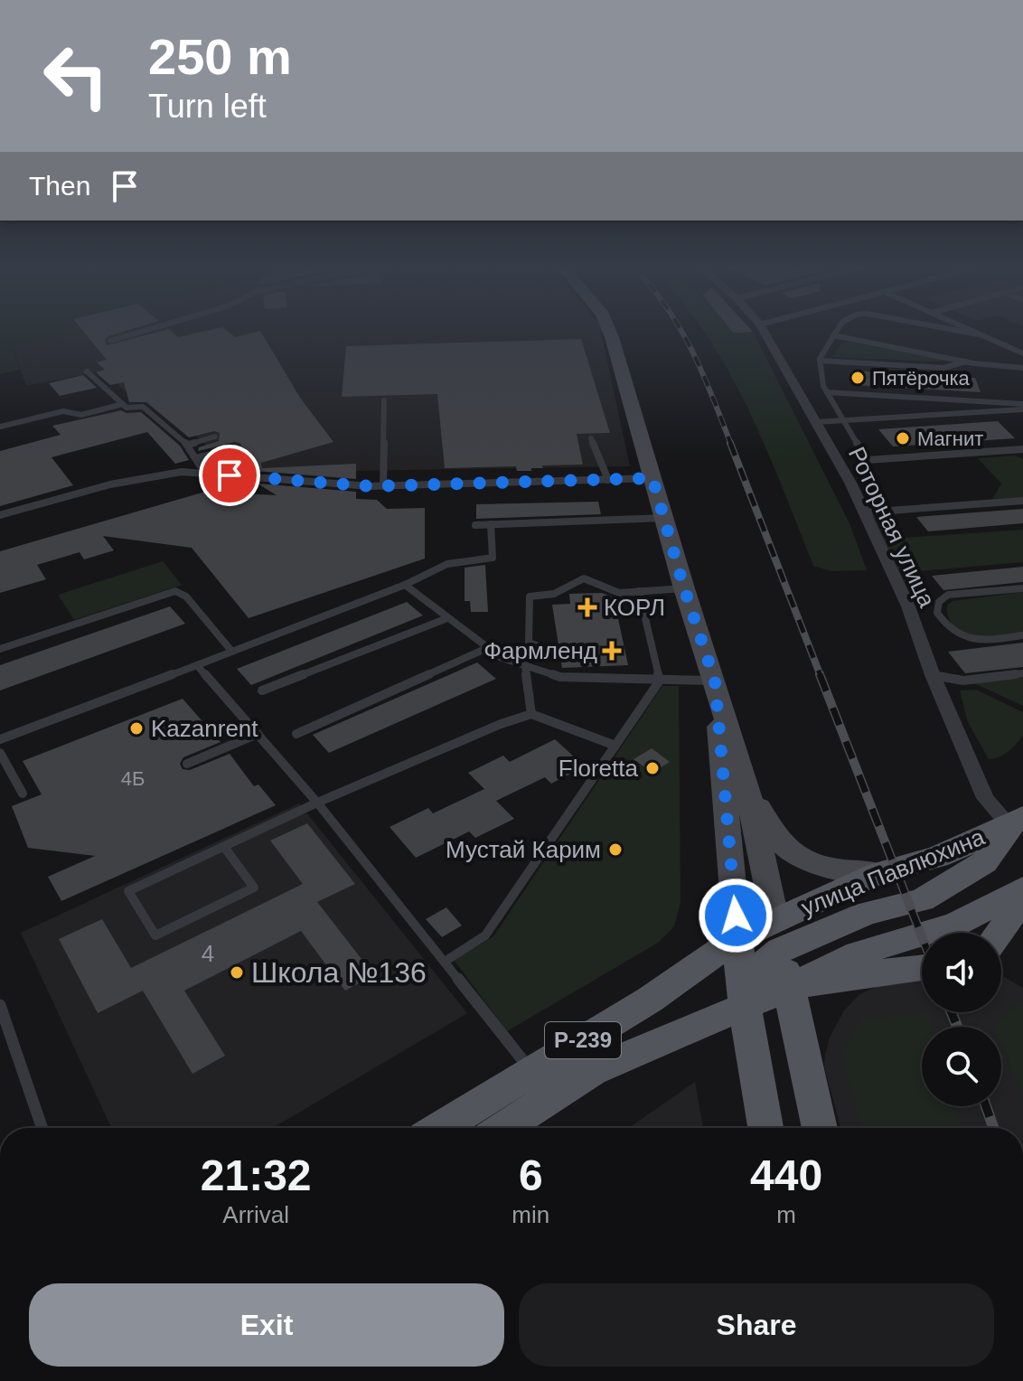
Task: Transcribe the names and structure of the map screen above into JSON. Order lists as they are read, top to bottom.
{
  "streets": {
    "main road": ["улица Павлюхина", "Р-239"],
    "street": ["Роторная улица"]
  },
  "crossings": [
    ["Роторная улица", "улица Павлюхина"],
    ["улица Павлюхина", "Р-239"]
  ],
  "places": {
    "other": [
      "Пятёрочка",
      "Магнит",
      "Kazanrent",
      "Floretta",
      "Мустай Карим",
      "Школа №136"
    ],
    "health": ["КОРЛ", "Фармленд"]
  },
  "house_numbers": ["4Б", "4"],
  "page": {
    "turn": ["250 m", "Turn left"],
    "then": "Then",
    "eta": [
      "21:32",
      "Arrival",
      "6",
      "min",
      "440",
      "m"
    ],
    "buttons": ["Exit", "Share"]
  }
}
